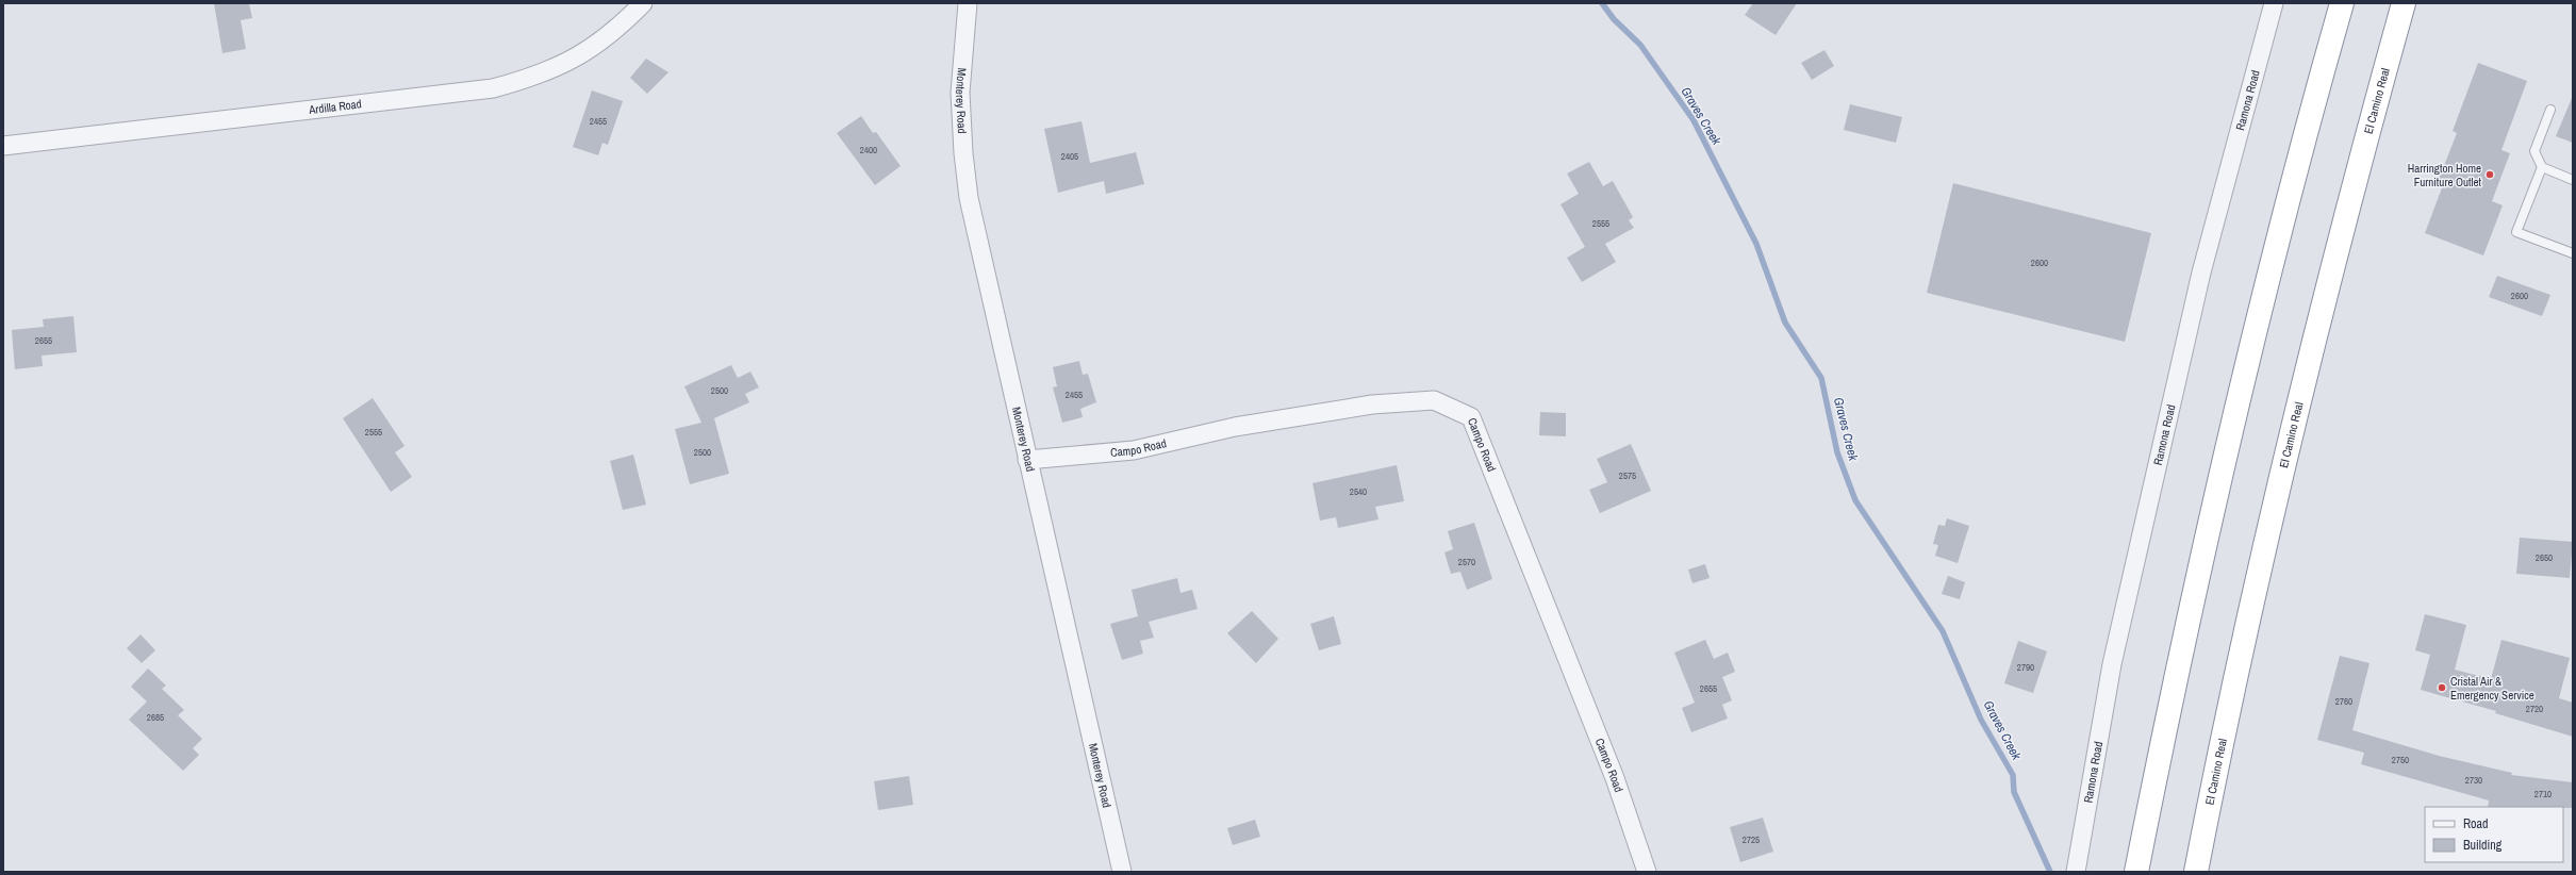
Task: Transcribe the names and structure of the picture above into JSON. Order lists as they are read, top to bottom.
{
  "streets": {
    "highway": ["El Camino Real"],
    "street": [
      "Ramona Road",
      "Monterey Road",
      "Ardilla Road",
      "Campo Road"
    ]
  },
  "crossings": [
    ["Monterey Road", "Campo Road"]
  ],
  "water": ["Graves Creek"],
  "places": ["Harrington Home Furniture Outlet", "Cristal Air & Emergency Service"],
  "house_numbers": [
    "2455",
    "2400",
    "2405",
    "2555",
    "2600",
    "2600",
    "2655",
    "2500",
    "2455",
    "2555",
    "2500",
    "2575",
    "2540",
    "2650",
    "2570",
    "2790",
    "2655",
    "2760",
    "2720",
    "2685",
    "2750",
    "2730",
    "2710",
    "2725"
  ],
  "legend": ["Road", "Building"]
}
